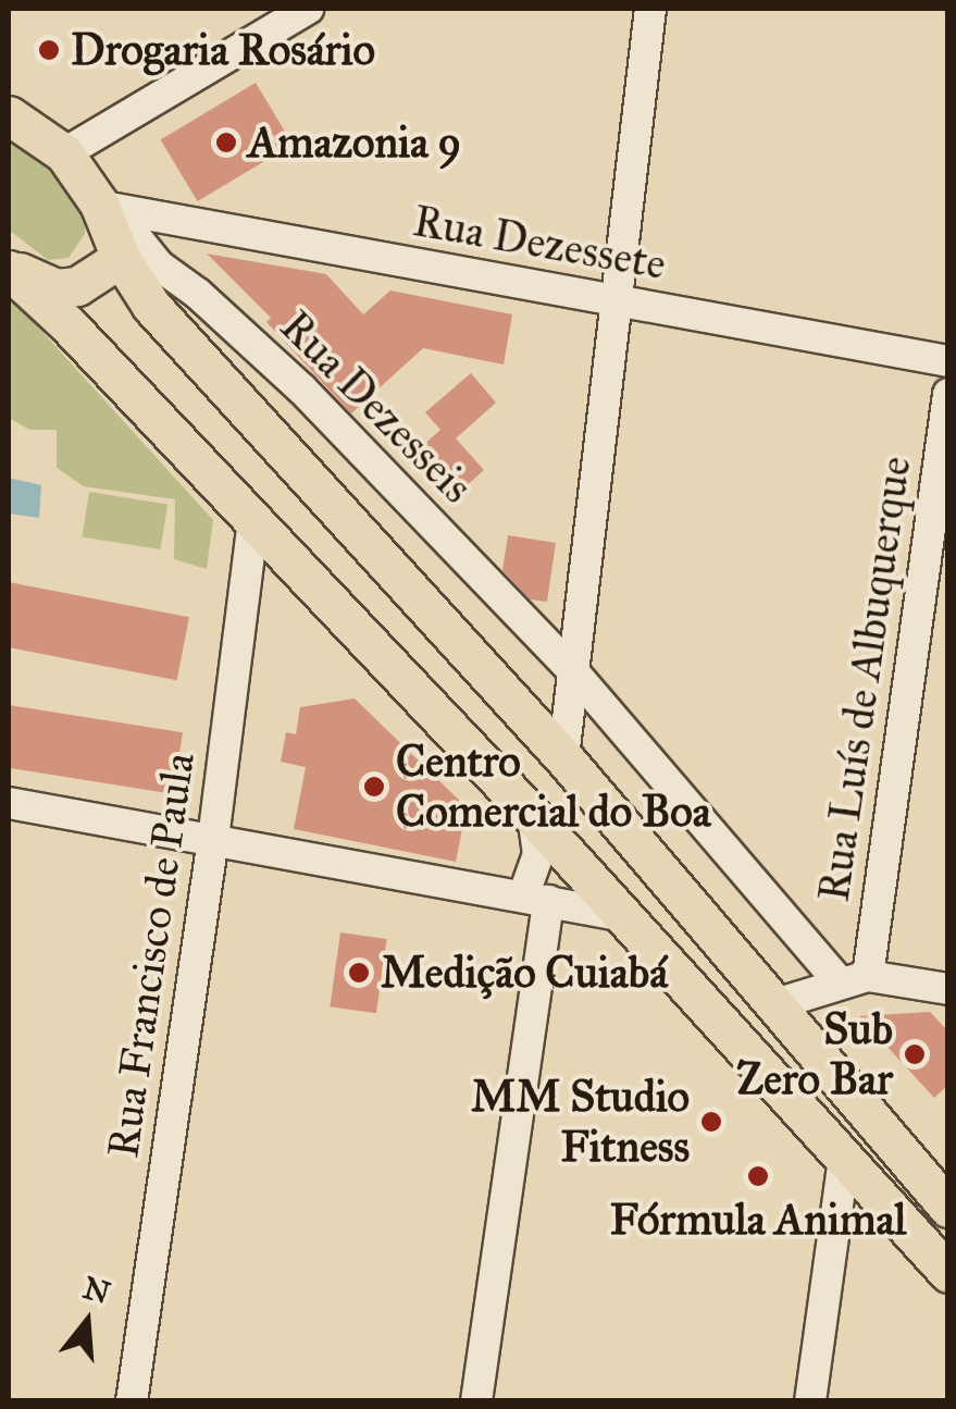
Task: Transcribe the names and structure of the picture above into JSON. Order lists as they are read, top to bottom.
{
  "streets": {
    "street": [
      "Rua Dezessete",
      "Rua Dezesseis",
      "Rua Luís de Albuquerque",
      "Rua Francisco de Paula"
    ]
  },
  "crossings": [
    ["Rua Dezessete", "Rua Dezesseis"],
    ["Rua Dezesseis", "Rua Luís de Albuquerque"]
  ],
  "places": [
    "Drogaria Rosário",
    "Amazonia 9",
    "Centro Comercial do Boa",
    "Medição Cuiabá",
    "Sub Zero Bar",
    "MM Studio Fitness",
    "Fórmula Animal"
  ],
  "north": "top"
}
